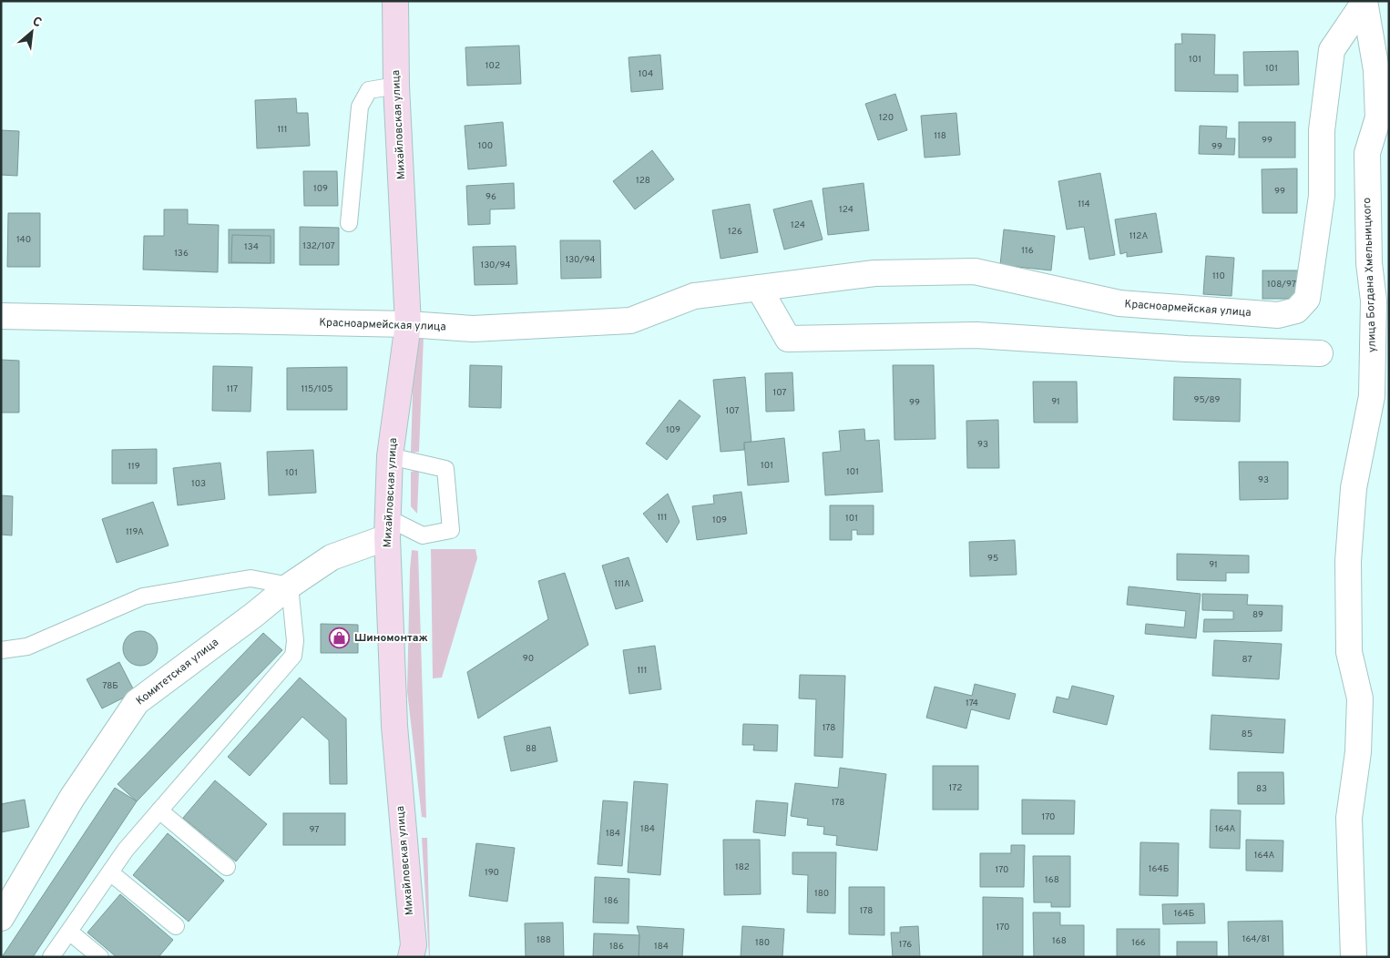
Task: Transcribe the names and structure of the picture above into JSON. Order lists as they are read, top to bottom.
{
  "streets": {
    "main road": ["Михайловская улица"],
    "street": ["улица Богдана Хмельницкого", "Красноармейская улица", "Комитетская улица"]
  },
  "crossings": [
    ["Михайловская улица", "Красноармейская улица"],
    ["Михайловская улица", "Комитетская улица"],
    ["улица Богдана Хмельницкого", "Красноармейская улица"]
  ],
  "places": {
    "shop": ["Шиномонтаж"]
  },
  "house_numbers": [
    "101",
    "102",
    "101",
    "104",
    "120",
    "111",
    "118",
    "99",
    "100",
    "99",
    "128",
    "109",
    "99",
    "96",
    "114",
    "124",
    "124",
    "126",
    "112А",
    "140",
    "132/107",
    "134",
    "116",
    "136",
    "130/94",
    "130/94",
    "110",
    "108/97",
    "117",
    "115/105",
    "107",
    "95/89",
    "91",
    "99",
    "107",
    "109",
    "93",
    "101",
    "119",
    "101",
    "101",
    "93",
    "103",
    "111",
    "101",
    "109",
    "119А",
    "95",
    "91",
    "111А",
    "89",
    "90",
    "87",
    "111",
    "78Б",
    "174",
    "178",
    "85",
    "88",
    "172",
    "83",
    "178",
    "170",
    "184",
    "164А",
    "97",
    "184",
    "164А",
    "182",
    "164Б",
    "170",
    "190",
    "168",
    "180",
    "186",
    "178",
    "164Б",
    "170",
    "164/81",
    "188",
    "168",
    "180",
    "166",
    "176",
    "186",
    "184"
  ],
  "north": "top right"
}
